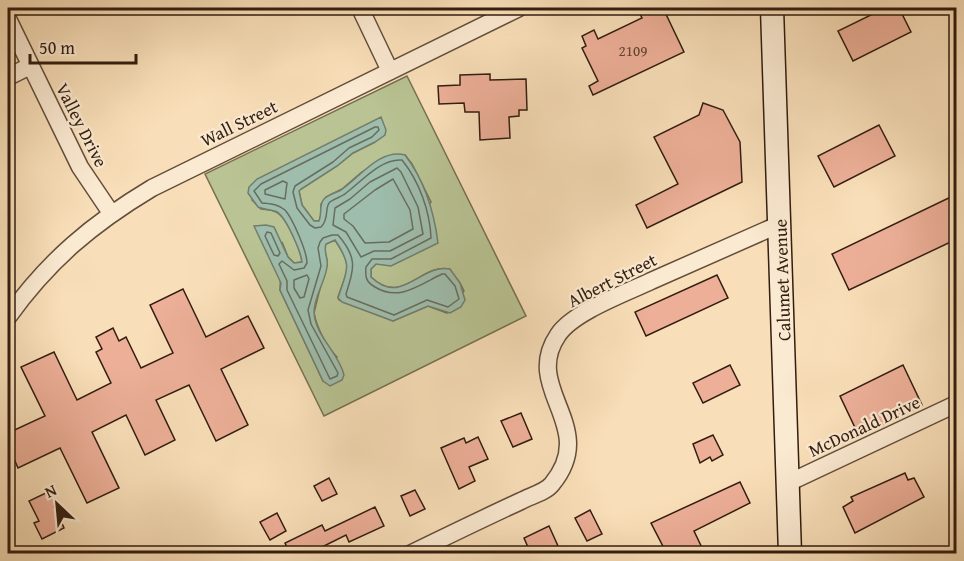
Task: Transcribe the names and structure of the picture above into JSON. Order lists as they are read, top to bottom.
{
  "streets": {
    "main road": ["Calumet Avenue"],
    "street": [
      "Wall Street",
      "Valley Drive",
      "Albert Street",
      "McDonald Drive"
    ]
  },
  "crossings": [
    ["Wall Street", "Valley Drive"],
    ["Albert Street", "Calumet Avenue"],
    ["Calumet Avenue", "McDonald Drive"]
  ],
  "house_numbers": ["2109"],
  "scale_bar": "50 m",
  "north": "top left"
}
